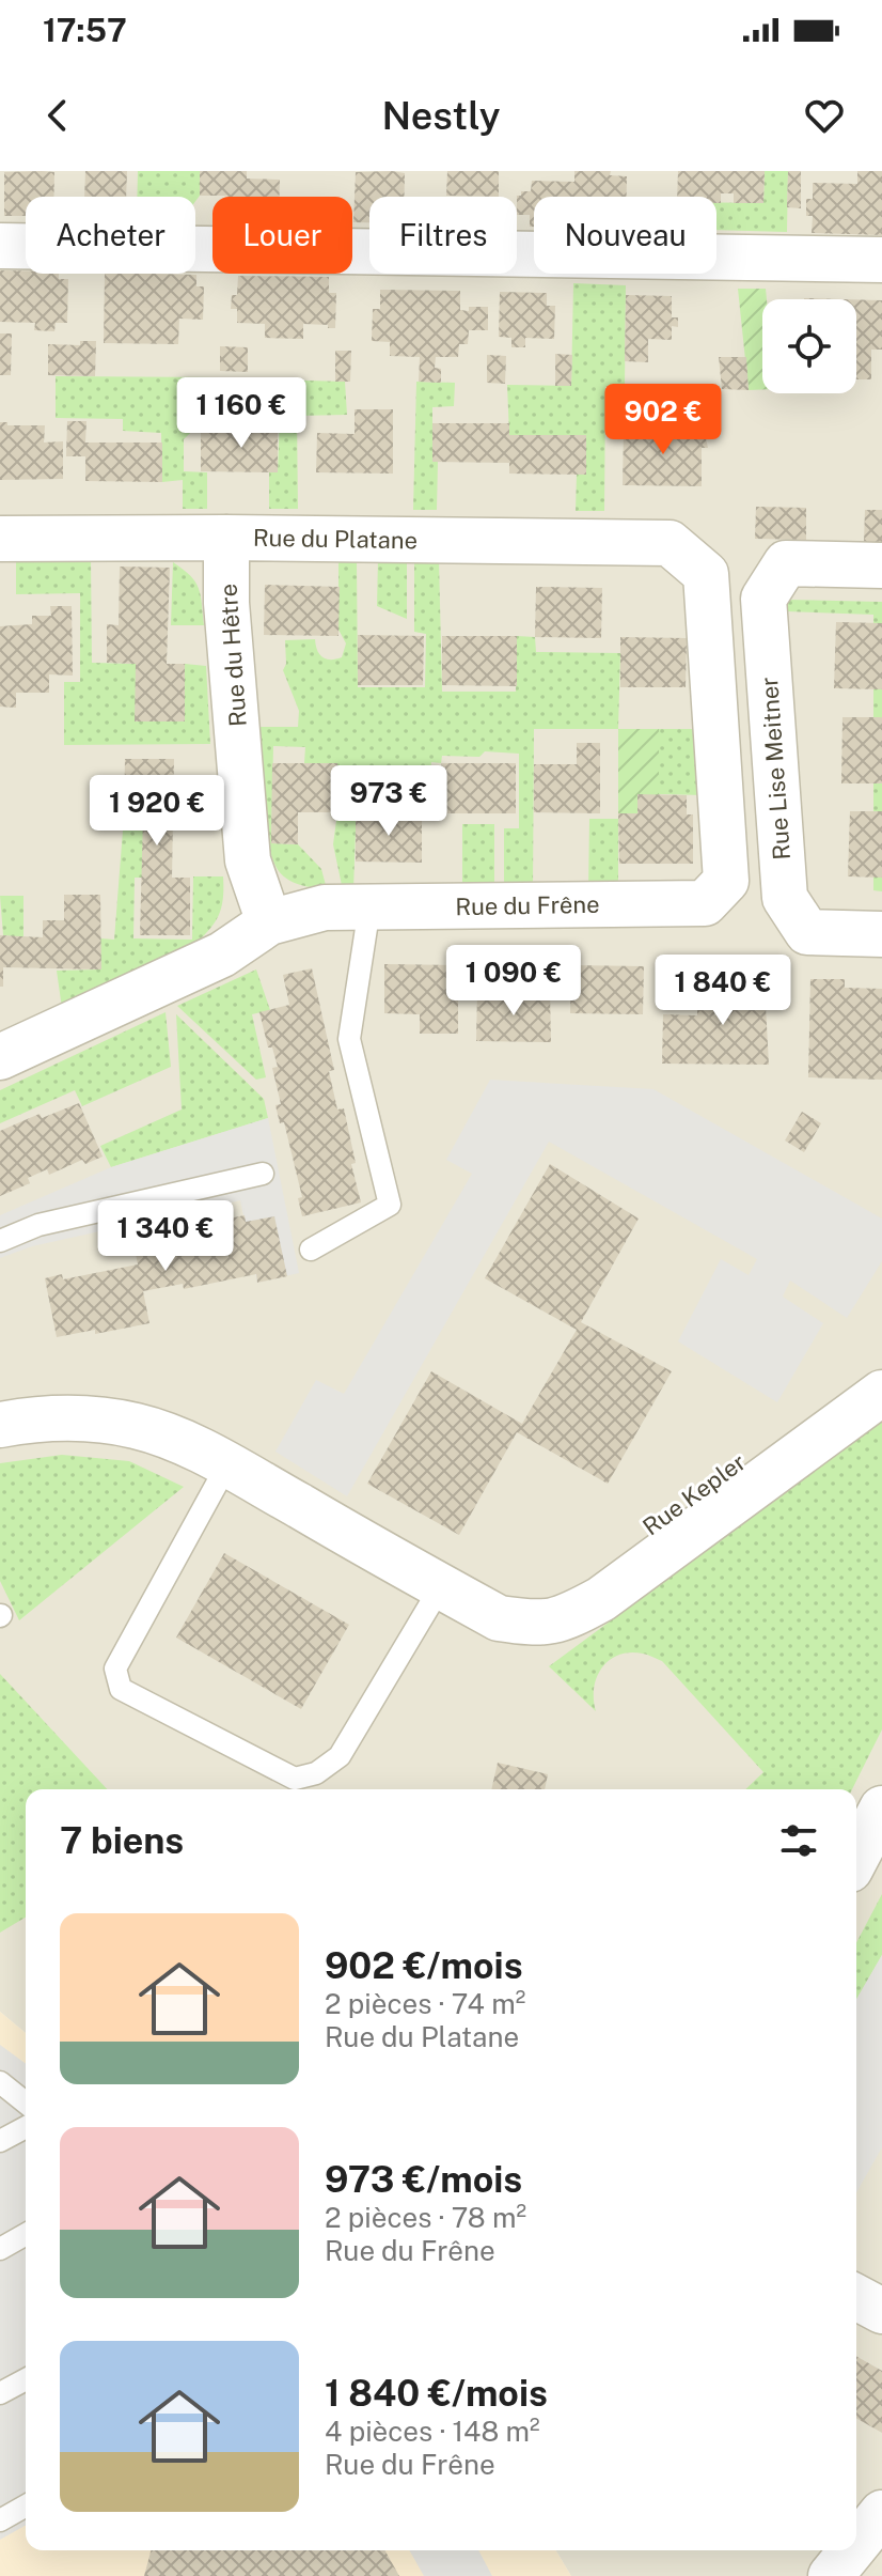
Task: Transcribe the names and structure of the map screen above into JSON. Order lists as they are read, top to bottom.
{
  "streets": {
    "street": [
      "Rue du Platane",
      "Rue du Hêtre",
      "Rue Lise Meitner",
      "Rue du Frêne",
      "Rue Kepler"
    ]
  },
  "crossings": [
    ["Rue du Platane", "Rue du Hêtre"],
    ["Rue du Platane", "Rue du Frêne"],
    ["Rue du Hêtre", "Rue du Frêne"]
  ],
  "page": {
    "status": "17:57",
    "header": "Nestly",
    "chip": [
      "Acheter",
      "Louer",
      "Filtres",
      "Nouveau"
    ],
    "price": [
      "1 160 €",
      "902 €",
      "973 €",
      "1 920 €",
      "1 090 €",
      "1 840 €",
      "1 340 €"
    ],
    "heading": "7 biens",
    "list": [
      {
        "name": "902 €/mois",
        "note": "2 pièces · 74 m² · Rue du Platane"
      },
      {
        "name": "973 €/mois",
        "note": "2 pièces · 78 m² · Rue du Frêne"
      },
      {
        "name": "1 840 €/mois",
        "note": "4 pièces · 148 m² · Rue du Frêne"
      }
    ]
  }
}
